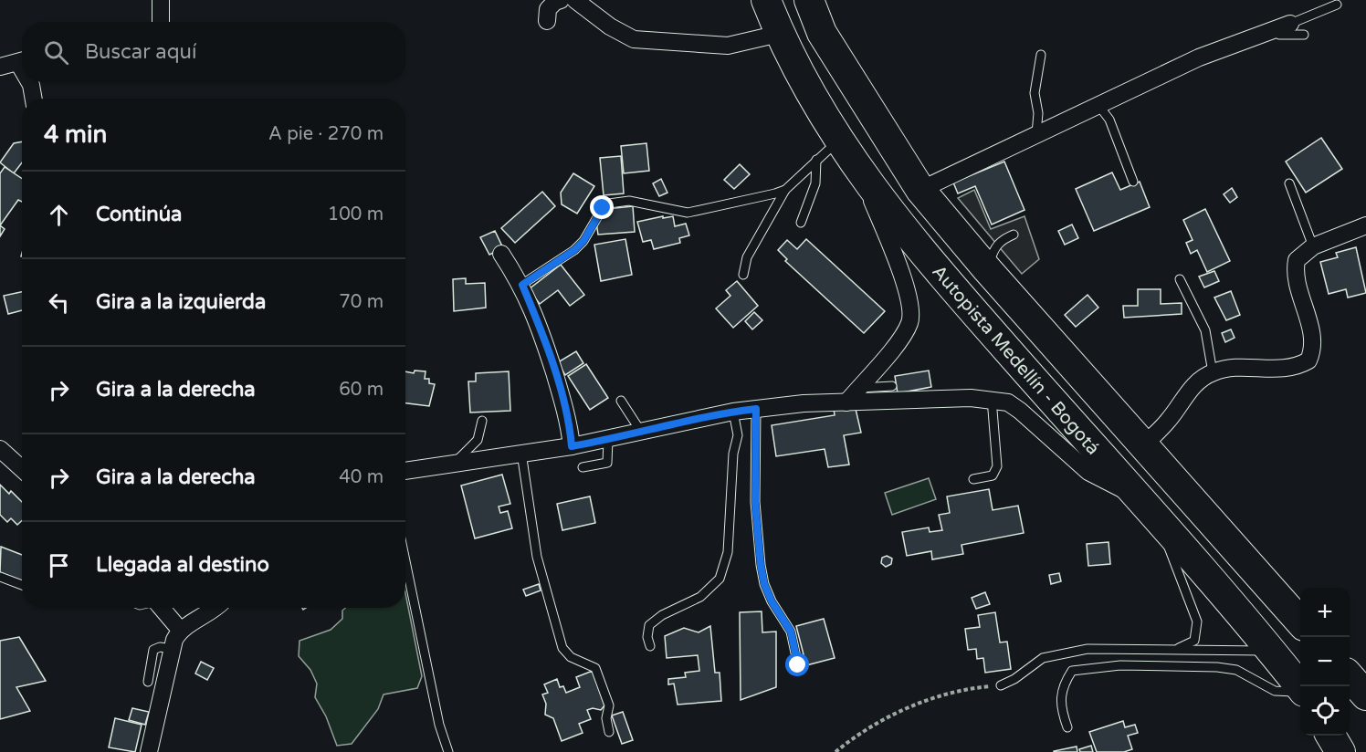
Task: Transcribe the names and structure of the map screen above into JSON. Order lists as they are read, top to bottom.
{
  "streets": {
    "highway": ["Autopista Medellín - Bogotá"]
  },
  "page": {
    "search": "Buscar aquí",
    "heading": ["4 min", "A pie · 270 m"],
    "list": [
      ["Continúa", "100 m"],
      ["Gira a la izquierda", "70 m"],
      ["Gira a la derecha", "60 m"],
      ["Gira a la derecha", "40 m"],
      "Llegada al destino"
    ],
    "map_buttons": ["+", "−"]
  }
}
